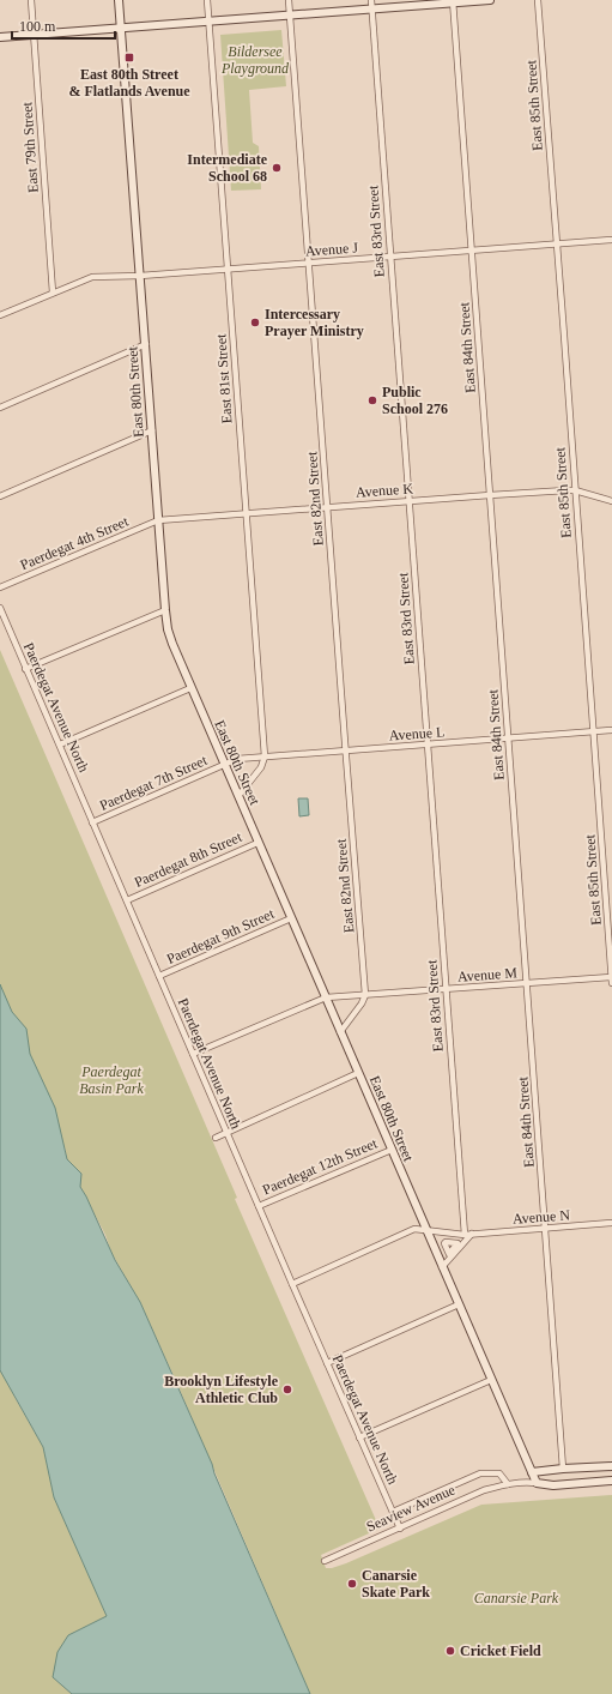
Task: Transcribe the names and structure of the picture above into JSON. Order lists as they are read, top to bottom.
{
  "streets": {
    "street": [
      "East 85th Street",
      "East 79th Street",
      "East 83rd Street",
      "Avenue J",
      "East 84th Street",
      "East 81st Street",
      "East 80th Street",
      "Avenue K",
      "East 82nd Street",
      "Paerdegat 4th Street",
      "Paerdegat Avenue North",
      "Avenue L",
      "Paerdegat 7th Street",
      "Paerdegat 8th Street",
      "Paerdegat 9th Street",
      "Avenue M",
      "Paerdegat 12th Street",
      "Avenue N",
      "Seaview Avenue"
    ]
  },
  "crossings": [
    ["East 85th Street", "Avenue J"],
    ["East 85th Street", "Avenue K"],
    ["East 85th Street", "Avenue L"],
    ["East 85th Street", "Avenue M"],
    ["East 79th Street", "Avenue J"],
    ["East 83rd Street", "Avenue J"],
    ["East 83rd Street", "Avenue K"],
    ["East 83rd Street", "Avenue L"],
    ["East 83rd Street", "Avenue M"],
    ["East 83rd Street", "Avenue N"],
    ["Avenue J", "East 84th Street"],
    ["Avenue J", "East 81st Street"],
    ["Avenue J", "East 80th Street"],
    ["Avenue J", "East 82nd Street"],
    ["East 84th Street", "Avenue K"],
    ["East 84th Street", "Avenue L"],
    ["East 84th Street", "Avenue M"],
    ["East 84th Street", "Avenue N"],
    ["East 81st Street", "Avenue K"],
    ["East 81st Street", "Avenue L"],
    ["East 80th Street", "Avenue K"],
    ["East 80th Street", "Paerdegat 4th Street"],
    ["East 80th Street", "Avenue L"],
    ["East 80th Street", "Paerdegat 7th Street"],
    ["East 80th Street", "Paerdegat 8th Street"],
    ["East 80th Street", "Paerdegat 9th Street"],
    ["East 80th Street", "Avenue M"],
    ["East 80th Street", "Paerdegat 12th Street"],
    ["East 80th Street", "Avenue N"],
    ["East 80th Street", "Seaview Avenue"],
    ["Avenue K", "East 82nd Street"],
    ["Avenue K", "Paerdegat 4th Street"],
    ["East 82nd Street", "Avenue L"],
    ["East 82nd Street", "Avenue M"],
    ["Paerdegat Avenue North", "Paerdegat 7th Street"],
    ["Paerdegat Avenue North", "Paerdegat 8th Street"],
    ["Paerdegat Avenue North", "Paerdegat 9th Street"],
    ["Paerdegat Avenue North", "Avenue M"],
    ["Paerdegat Avenue North", "Paerdegat 12th Street"],
    ["Paerdegat Avenue North", "Avenue N"],
    ["Paerdegat Avenue North", "Seaview Avenue"],
    ["Avenue L", "Paerdegat 7th Street"]
  ],
  "parks": ["Bildersee Playground", "Paerdegat Basin Park", "Canarsie Park"],
  "places": {
    "transit": ["East 80th Street & Flatlands Avenue"],
    "other": [
      "Intermediate School 68",
      "Intercessary Prayer Ministry",
      "Public School 276",
      "Brooklyn Lifestyle Athletic Club",
      "Canarsie Skate Park",
      "Cricket Field"
    ]
  },
  "scale_bar": "100 m"
}
